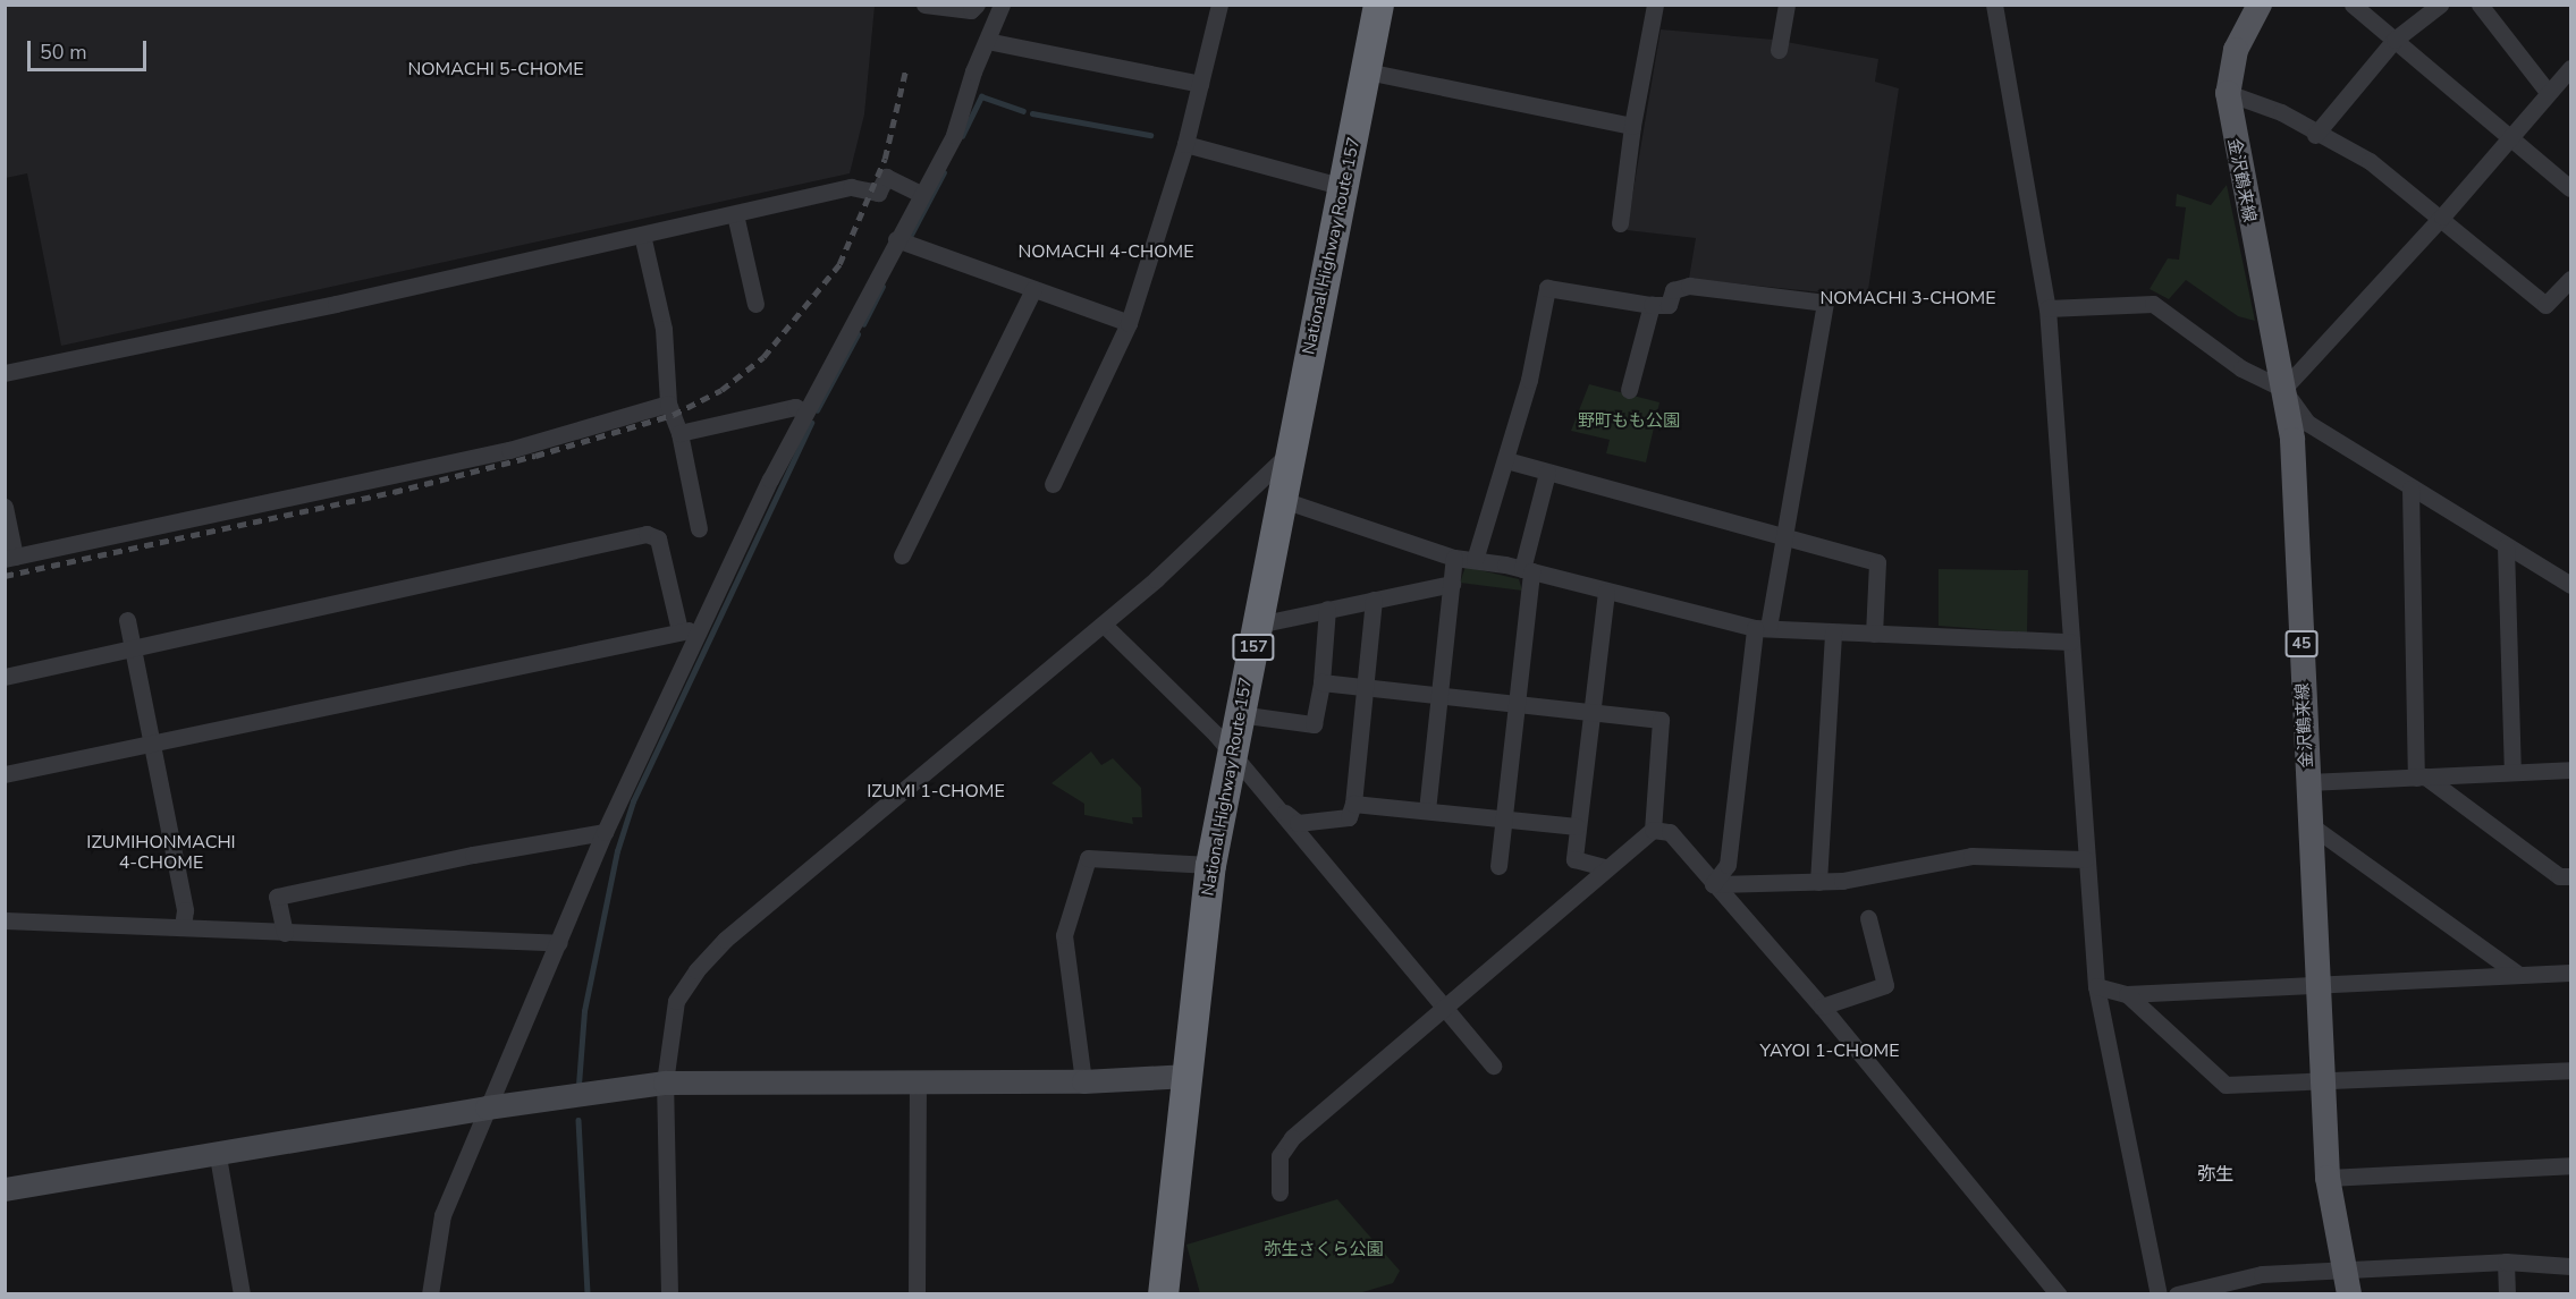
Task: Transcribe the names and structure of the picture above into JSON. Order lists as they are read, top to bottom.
{
  "streets": {
    "highway": ["National Highway Route 157", "157"],
    "main road": ["金沢鶴来線", "45"]
  },
  "districts": [
    "NOMACHI 5-CHOME",
    "NOMACHI 4-CHOME",
    "NOMACHI 3-CHOME",
    "IZUMI 1-CHOME",
    "IZUMIHONMACHI 4-CHOME",
    "YAYOI 1-CHOME",
    "弥生"
  ],
  "parks": ["野町もも公園", "弥生さくら公園"],
  "scale_bar": "50 m"
}
